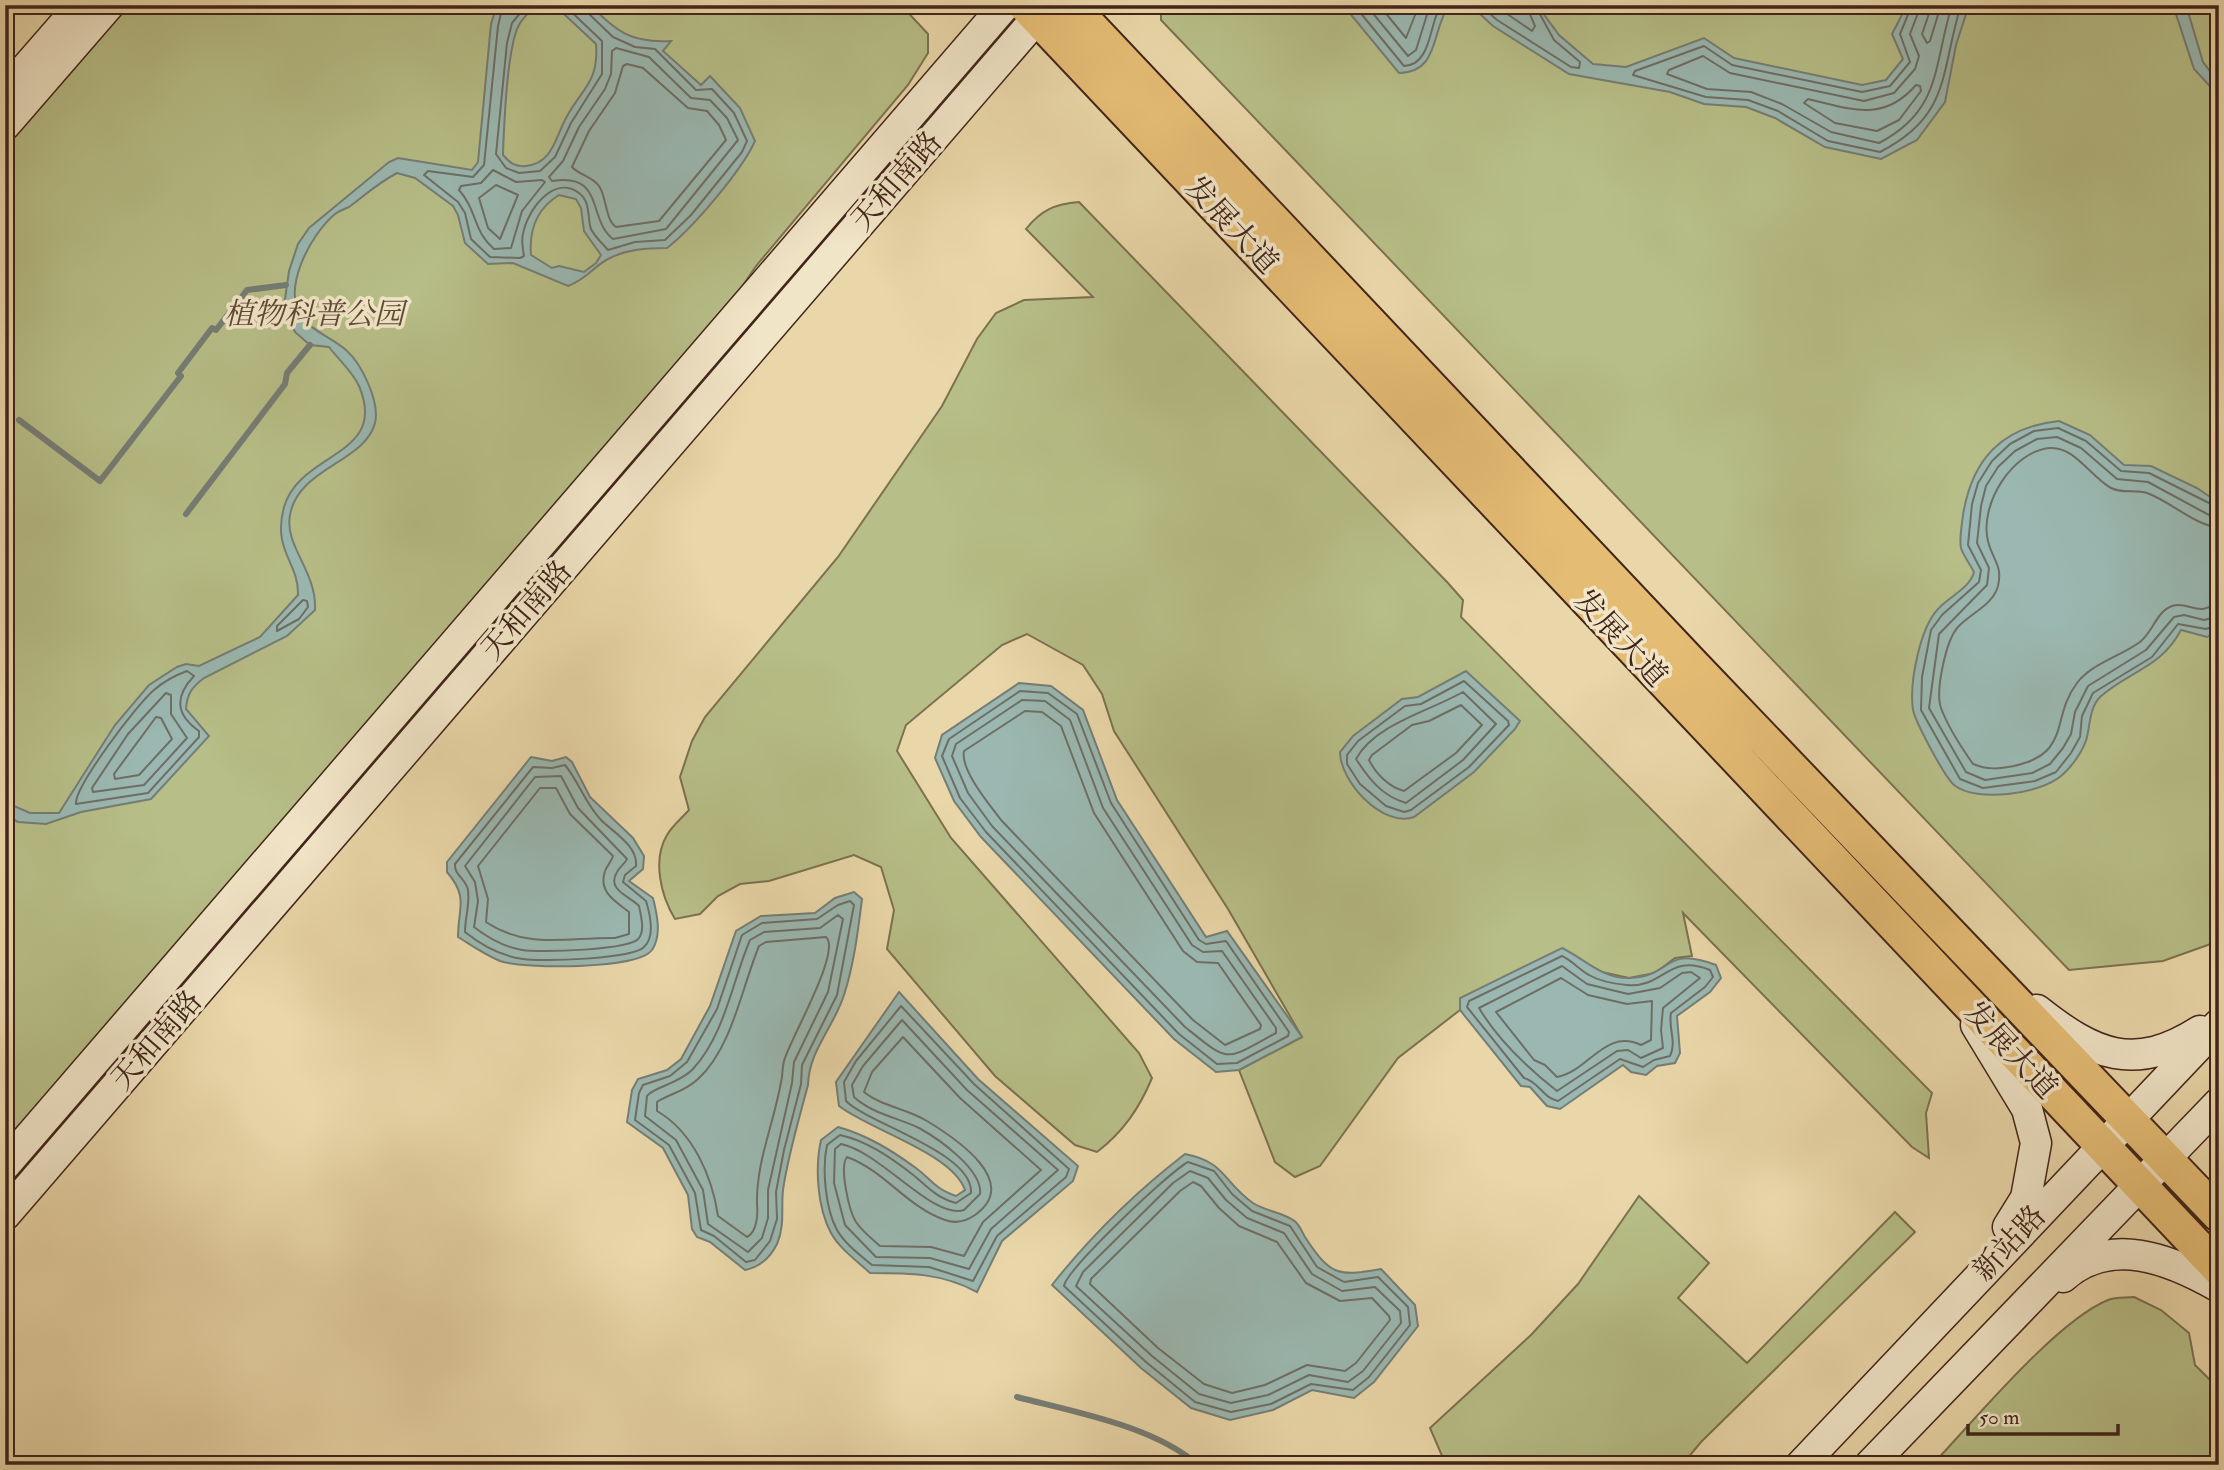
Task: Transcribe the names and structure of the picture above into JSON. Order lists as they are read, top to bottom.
{
  "streets": {
    "main road": ["发展大道"],
    "street": ["天和南路", "新站路"]
  },
  "crossings": [
    ["天和南路", "发展大道"],
    ["发展大道", "新站路"]
  ],
  "parks": ["植物科普公园"],
  "scale_bar": "50 m"
}
